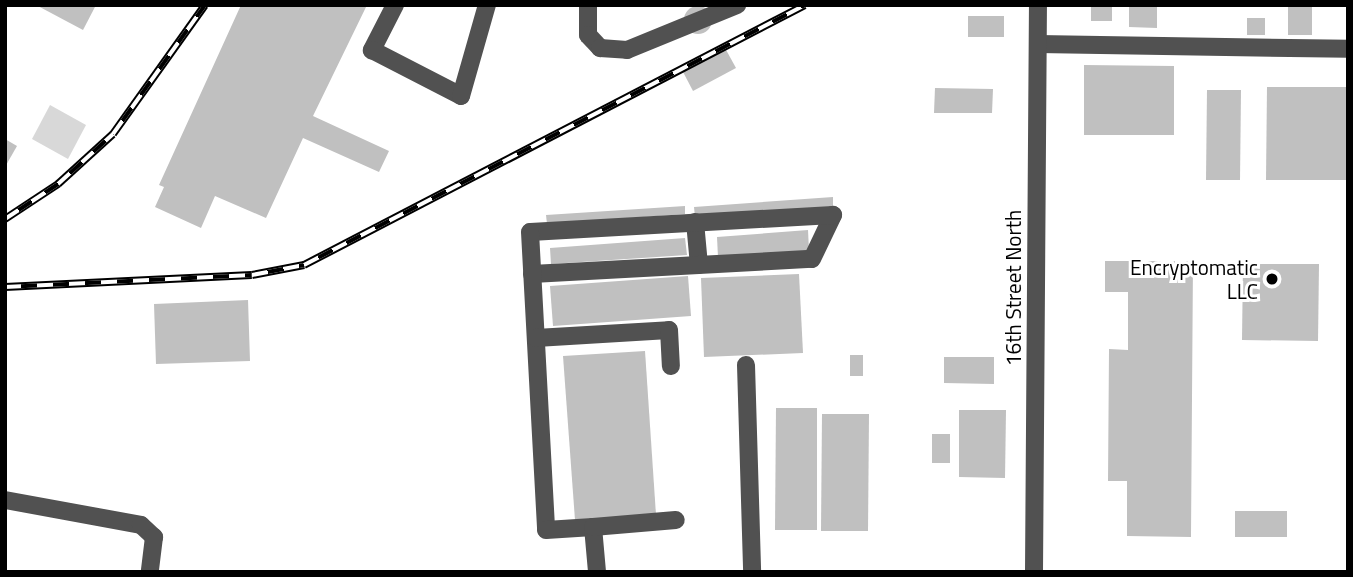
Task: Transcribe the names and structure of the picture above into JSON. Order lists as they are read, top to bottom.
{
  "streets": {
    "street": ["16th Street North"]
  },
  "places": ["Encryptomatic LLC"]
}
